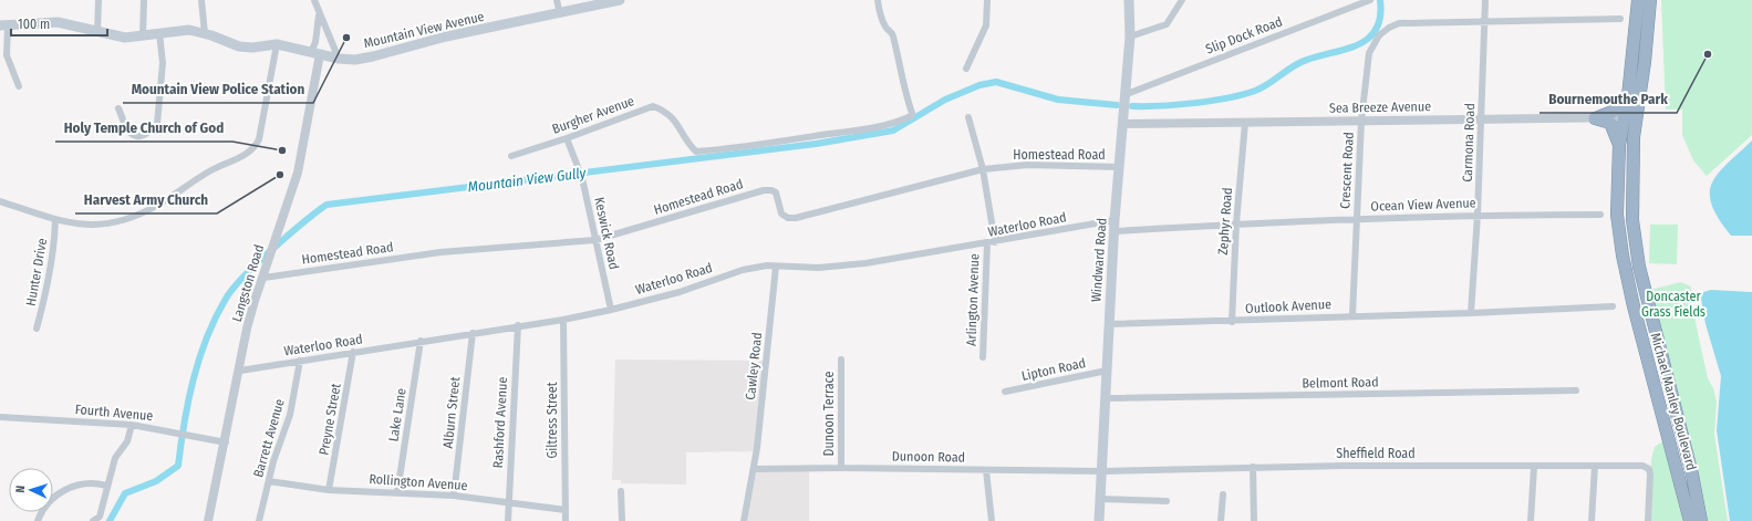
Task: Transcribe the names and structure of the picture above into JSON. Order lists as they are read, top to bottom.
{
  "streets": {
    "highway": ["Michael Manley Boulevard"],
    "main road": ["Mountain View Avenue", "Windward Road"],
    "street": [
      "Slip Dock Road",
      "Sea Breeze Avenue",
      "Burgher Avenue",
      "Carmona Road",
      "Homestead Road",
      "Crescent Road",
      "Ocean View Avenue",
      "Zephyr Road",
      "Waterloo Road",
      "Keswick Road",
      "Hunter Drive",
      "Langston Road",
      "Arlington Avenue",
      "Outlook Avenue",
      "Cawley Road",
      "Lipton Road",
      "Belmont Road",
      "Fourth Avenue",
      "Alburn Street",
      "Dunoon Terrace",
      "Lake Lane",
      "Preyne Street",
      "Giltress Street",
      "Rashford Avenue",
      "Barrett Avenue",
      "Sheffield Road",
      "Dunoon Road",
      "Rollington Avenue"
    ]
  },
  "crossings": [
    ["Mountain View Avenue", "Langston Road"],
    ["Slip Dock Road", "Windward Road"],
    ["Sea Breeze Avenue", "Carmona Road"],
    ["Sea Breeze Avenue", "Crescent Road"],
    ["Sea Breeze Avenue", "Zephyr Road"],
    ["Sea Breeze Avenue", "Windward Road"],
    ["Sea Breeze Avenue", "Michael Manley Boulevard"],
    ["Burgher Avenue", "Keswick Road"],
    ["Carmona Road", "Crescent Road"],
    ["Carmona Road", "Ocean View Avenue"],
    ["Carmona Road", "Outlook Avenue"],
    ["Homestead Road", "Keswick Road"],
    ["Homestead Road", "Windward Road"],
    ["Homestead Road", "Langston Road"],
    ["Crescent Road", "Ocean View Avenue"],
    ["Crescent Road", "Outlook Avenue"],
    ["Ocean View Avenue", "Zephyr Road"],
    ["Ocean View Avenue", "Windward Road"],
    ["Zephyr Road", "Outlook Avenue"],
    ["Waterloo Road", "Keswick Road"],
    ["Waterloo Road", "Windward Road"],
    ["Waterloo Road", "Langston Road"],
    ["Waterloo Road", "Arlington Avenue"],
    ["Waterloo Road", "Cawley Road"],
    ["Waterloo Road", "Alburn Street"],
    ["Waterloo Road", "Lake Lane"],
    ["Waterloo Road", "Preyne Street"],
    ["Waterloo Road", "Giltress Street"],
    ["Waterloo Road", "Rashford Avenue"],
    ["Waterloo Road", "Barrett Avenue"],
    ["Windward Road", "Outlook Avenue"],
    ["Windward Road", "Lipton Road"],
    ["Windward Road", "Belmont Road"],
    ["Windward Road", "Sheffield Road"],
    ["Windward Road", "Dunoon Road"],
    ["Langston Road", "Fourth Avenue"],
    ["Cawley Road", "Dunoon Road"],
    ["Alburn Street", "Rollington Avenue"],
    ["Dunoon Terrace", "Dunoon Road"],
    ["Lake Lane", "Rollington Avenue"],
    ["Preyne Street", "Rollington Avenue"],
    ["Giltress Street", "Rollington Avenue"],
    ["Rashford Avenue", "Rollington Avenue"],
    ["Barrett Avenue", "Rollington Avenue"],
    ["Sheffield Road", "Dunoon Road"]
  ],
  "water": ["Mountain View Gully"],
  "parks": ["Doncaster Grass Fields"],
  "places": [
    "Mountain View Police Station",
    "Bournemouthe Park",
    "Holy Temple Church of God",
    "Harvest Army Church"
  ],
  "scale_bar": "100 m",
  "north": "left"
}
